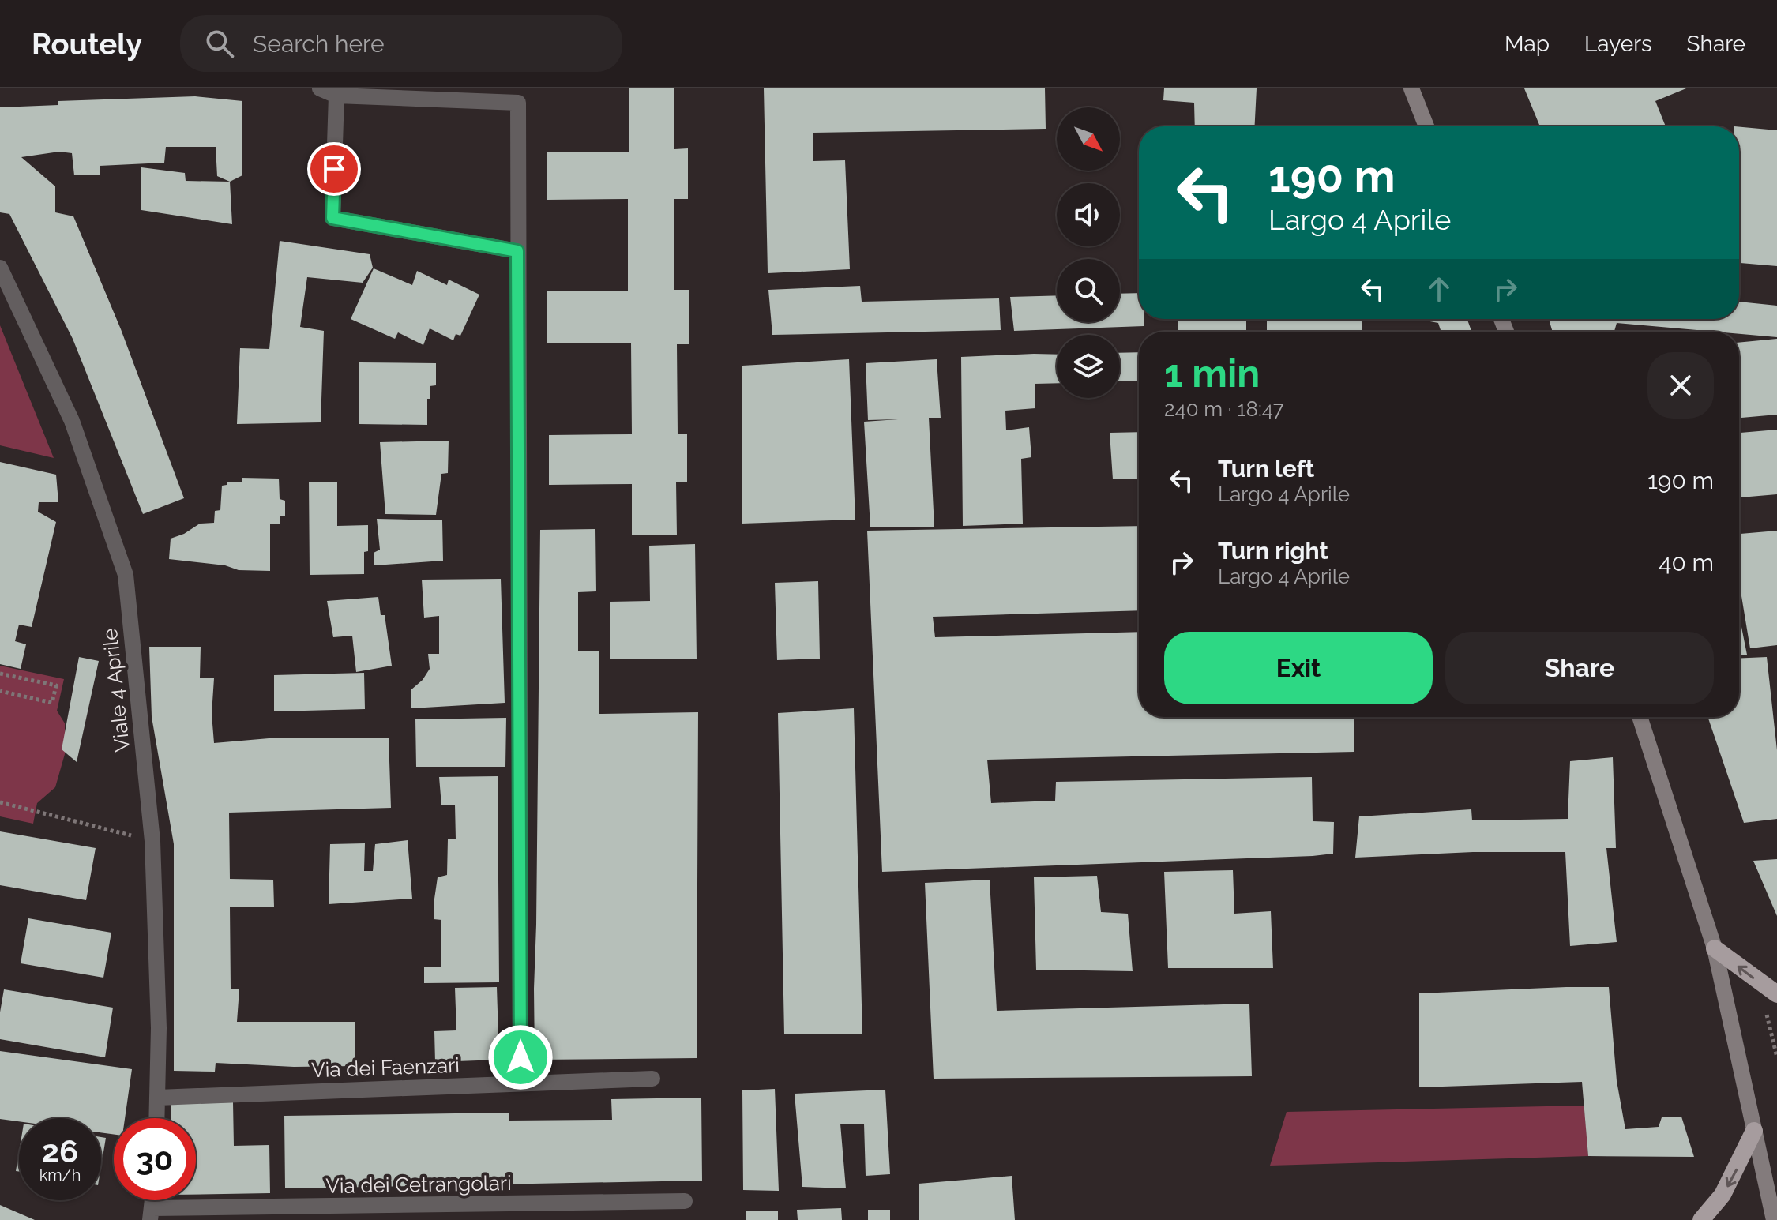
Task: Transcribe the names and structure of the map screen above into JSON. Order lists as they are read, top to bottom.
{
  "streets": {
    "street": ["Viale 4 Aprile", "Via dei Faenzari", "Via dei Cetrangolari"]
  },
  "crossings": [
    ["Viale 4 Aprile", "Via dei Faenzari"]
  ],
  "north": "bottom right",
  "page": {
    "header": "Routely",
    "search": "Search here",
    "nav": ["Map", "Layers", "Share"],
    "turn": ["190 m", "Largo 4 Aprile"],
    "heading": ["1 min", "240 m · 18:47"],
    "list": [
      {
        "name": "Turn left",
        "note": "Largo 4 Aprile",
        "value": "190 m"
      },
      {
        "name": "Turn right",
        "note": "Largo 4 Aprile",
        "value": "40 m"
      }
    ],
    "buttons": ["Exit", "Share"],
    "speed": "26 km/h",
    "limit": "30"
  }
}
